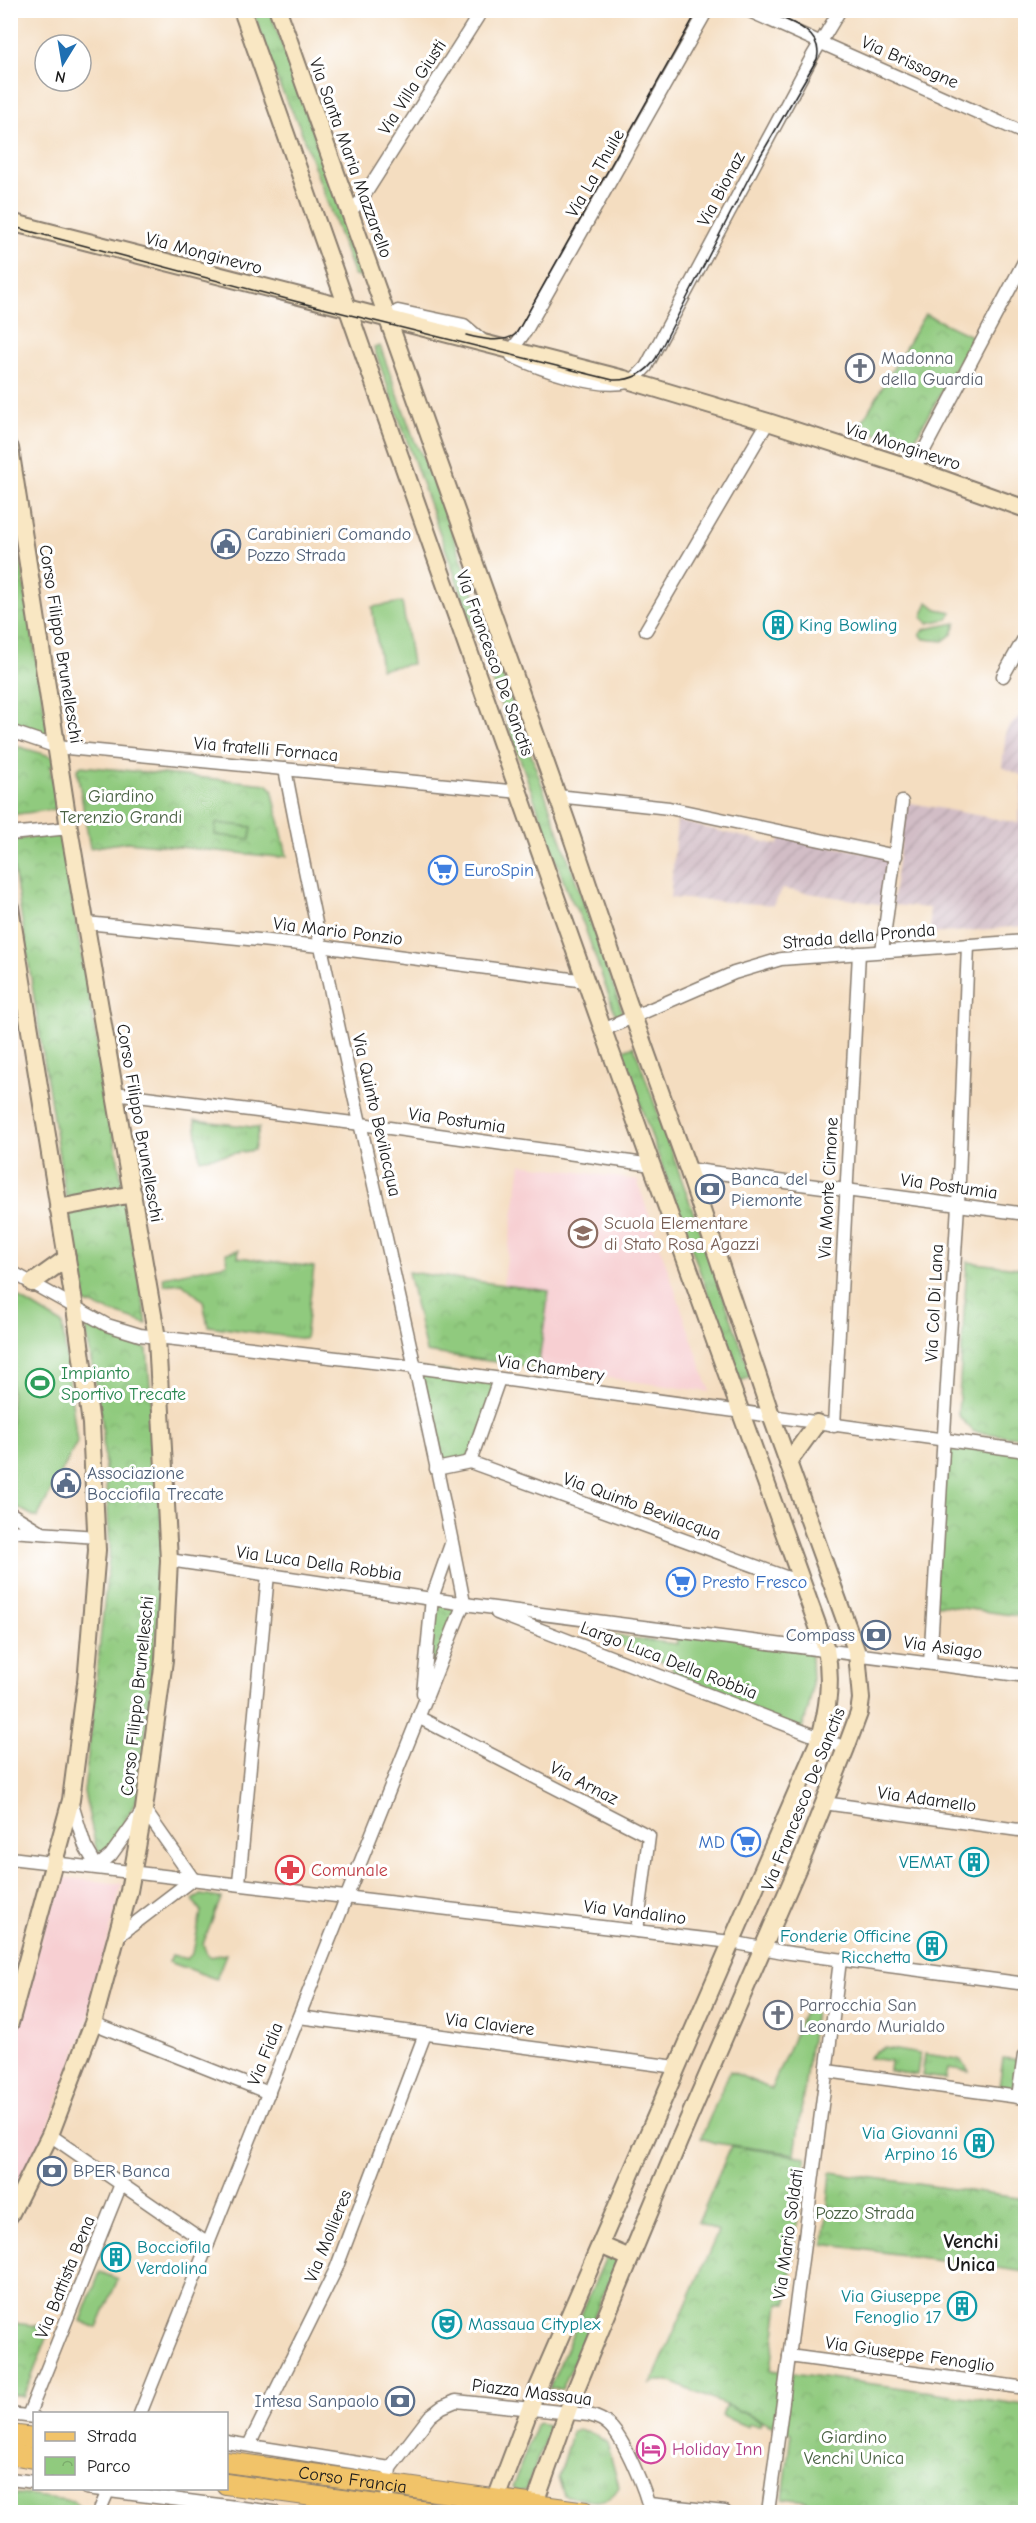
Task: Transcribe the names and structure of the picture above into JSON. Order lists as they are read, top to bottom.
{
  "streets": {
    "main road": [
      "Via Santa Maria Mazzarello",
      "Via Monginevro",
      "Corso Filippo Brunelleschi",
      "Via Francesco De Sanctis",
      "Corso Francia"
    ],
    "street": [
      "Via Brissogne",
      "Via Villa Giusti",
      "Via La Thuile",
      "Via Bionaz",
      "Via fratelli Fornaca",
      "Via Mario Ponzio",
      "Strada della Pronda",
      "Via Quinto Bevilacqua",
      "Via Postumia",
      "Via Monte Cimone",
      "Via Col Di Lana",
      "Via Chambery",
      "Via Luca Della Robbia",
      "Via Asiago",
      "Largo Luca Della Robbia",
      "Via Arnaz",
      "Via Adamello",
      "Via Vandalino",
      "Via Claviere",
      "Via Fidia",
      "Via Mario Soldati",
      "Via Mollieres",
      "Via Battista Bena",
      "Via Giuseppe Fenoglio",
      "Piazza Massaua"
    ]
  },
  "crossings": [
    ["Via Brissogne", "Via Bionaz"],
    ["Via Villa Giusti", "Via Santa Maria Mazzarello"],
    ["Via Santa Maria Mazzarello", "Via Monginevro"],
    ["Via Santa Maria Mazzarello", "Via Francesco De Sanctis"],
    ["Via La Thuile", "Via Monginevro"],
    ["Via Bionaz", "Via Monginevro"],
    ["Via Monginevro", "Via Francesco De Sanctis"],
    ["Corso Filippo Brunelleschi", "Via fratelli Fornaca"],
    ["Corso Filippo Brunelleschi", "Via Mario Ponzio"],
    ["Corso Filippo Brunelleschi", "Via Postumia"],
    ["Corso Filippo Brunelleschi", "Via Chambery"],
    ["Corso Filippo Brunelleschi", "Via Luca Della Robbia"],
    ["Corso Filippo Brunelleschi", "Via Vandalino"],
    ["Via Francesco De Sanctis", "Via fratelli Fornaca"],
    ["Via Francesco De Sanctis", "Via Mario Ponzio"],
    ["Via Francesco De Sanctis", "Strada della Pronda"],
    ["Via Francesco De Sanctis", "Via Quinto Bevilacqua"],
    ["Via Francesco De Sanctis", "Via Postumia"],
    ["Via Francesco De Sanctis", "Via Chambery"],
    ["Via Francesco De Sanctis", "Via Asiago"],
    ["Via Francesco De Sanctis", "Largo Luca Della Robbia"],
    ["Via Francesco De Sanctis", "Via Adamello"],
    ["Via Francesco De Sanctis", "Via Vandalino"],
    ["Via Francesco De Sanctis", "Via Claviere"],
    ["Via Francesco De Sanctis", "Piazza Massaua"],
    ["Via Francesco De Sanctis", "Corso Francia"],
    ["Via fratelli Fornaca", "Via Quinto Bevilacqua"],
    ["Via Mario Ponzio", "Via Quinto Bevilacqua"],
    ["Strada della Pronda", "Via Monte Cimone"],
    ["Strada della Pronda", "Via Col Di Lana"],
    ["Via Quinto Bevilacqua", "Via Postumia"],
    ["Via Quinto Bevilacqua", "Via Chambery"],
    ["Via Quinto Bevilacqua", "Via Luca Della Robbia"],
    ["Via Quinto Bevilacqua", "Largo Luca Della Robbia"],
    ["Via Quinto Bevilacqua", "Via Fidia"],
    ["Via Postumia", "Via Monte Cimone"],
    ["Via Postumia", "Via Col Di Lana"],
    ["Via Monte Cimone", "Via Chambery"],
    ["Via Col Di Lana", "Via Chambery"],
    ["Via Col Di Lana", "Via Asiago"],
    ["Via Luca Della Robbia", "Largo Luca Della Robbia"],
    ["Via Luca Della Robbia", "Via Fidia"],
    ["Via Asiago", "Largo Luca Della Robbia"],
    ["Largo Luca Della Robbia", "Via Fidia"],
    ["Via Arnaz", "Via Vandalino"],
    ["Via Arnaz", "Via Fidia"],
    ["Via Vandalino", "Via Fidia"],
    ["Via Vandalino", "Via Mario Soldati"],
    ["Via Claviere", "Via Fidia"],
    ["Via Claviere", "Via Mollieres"],
    ["Via Mario Soldati", "Via Giuseppe Fenoglio"],
    ["Via Mollieres", "Corso Francia"],
    ["Piazza Massaua", "Corso Francia"]
  ],
  "districts": ["Venchi Unica"],
  "parks": ["Giardino Terenzio Grandi", "Pozzo Strada", "Giardino Venchi Unica"],
  "places": {
    "church": ["Madonna della Guardia", "Parrocchia San Leonardo Murialdo"],
    "public building": ["Carabinieri Comando Pozzo Strada", "Associazione Bocciofila Trecate"],
    "building": [
      "King Bowling",
      "VEMAT",
      "Fonderie Officine Ricchetta",
      "Via Giovanni Arpino 16",
      "Bocciofila Verdolina",
      "Via Giuseppe Fenoglio 17"
    ],
    "supermarket": ["EuroSpin", "Presto Fresco", "MD"],
    "bank": [
      "Banca del Piemonte",
      "Compass",
      "BPER Banca",
      "Intesa Sanpaolo"
    ],
    "school or university": ["Scuola Elementare di Stato Rosa Agazzi"],
    "sports": ["Impianto Sportivo Trecate"],
    "pharmacy": ["Comunale"],
    "theatre": ["Massaua Cityplex"],
    "hotel": ["Holiday Inn"]
  },
  "legend": ["Strada", "Parco"],
  "north": "bottom"
}
